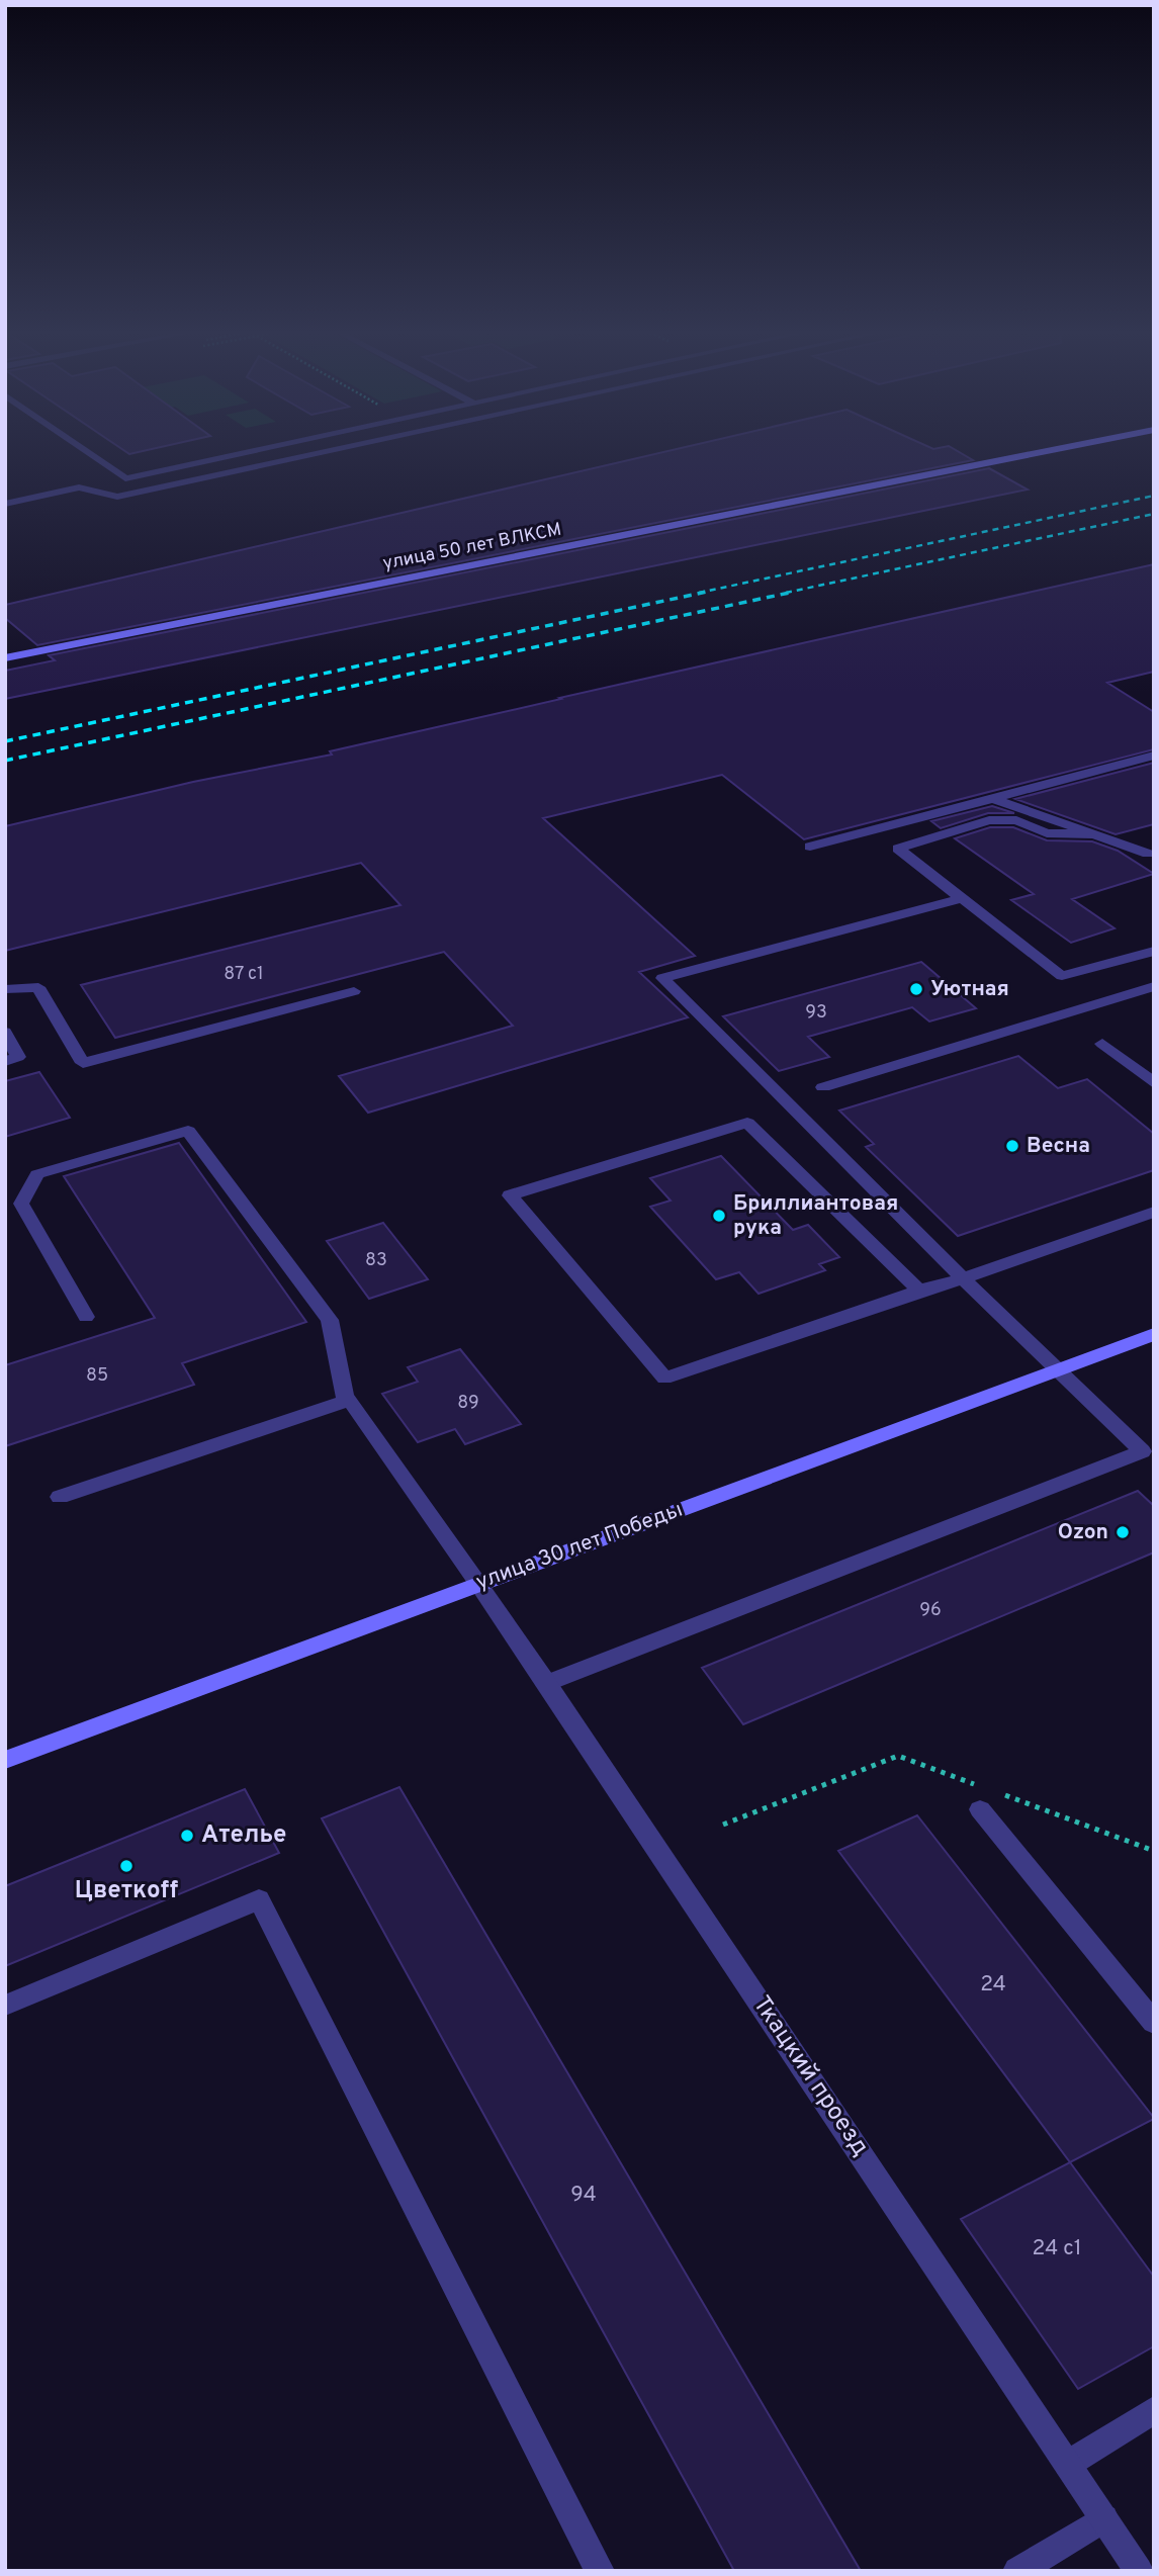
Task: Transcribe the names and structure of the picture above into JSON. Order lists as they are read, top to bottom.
{
  "streets": {
    "street": ["улица 50 лет ВЛКСМ", "улица 30 лет Победы", "Ткацкий проезд"]
  },
  "crossings": [
    ["улица 30 лет Победы", "Ткацкий проезд"]
  ],
  "places": [
    "Уютная",
    "Весна",
    "Бриллиантовая рука",
    "Ozon",
    "Ателье",
    "Цветкоff"
  ],
  "house_numbers": [
    "87 с1",
    "93",
    "83",
    "85",
    "89",
    "96",
    "24",
    "94",
    "24 с1"
  ]
}
